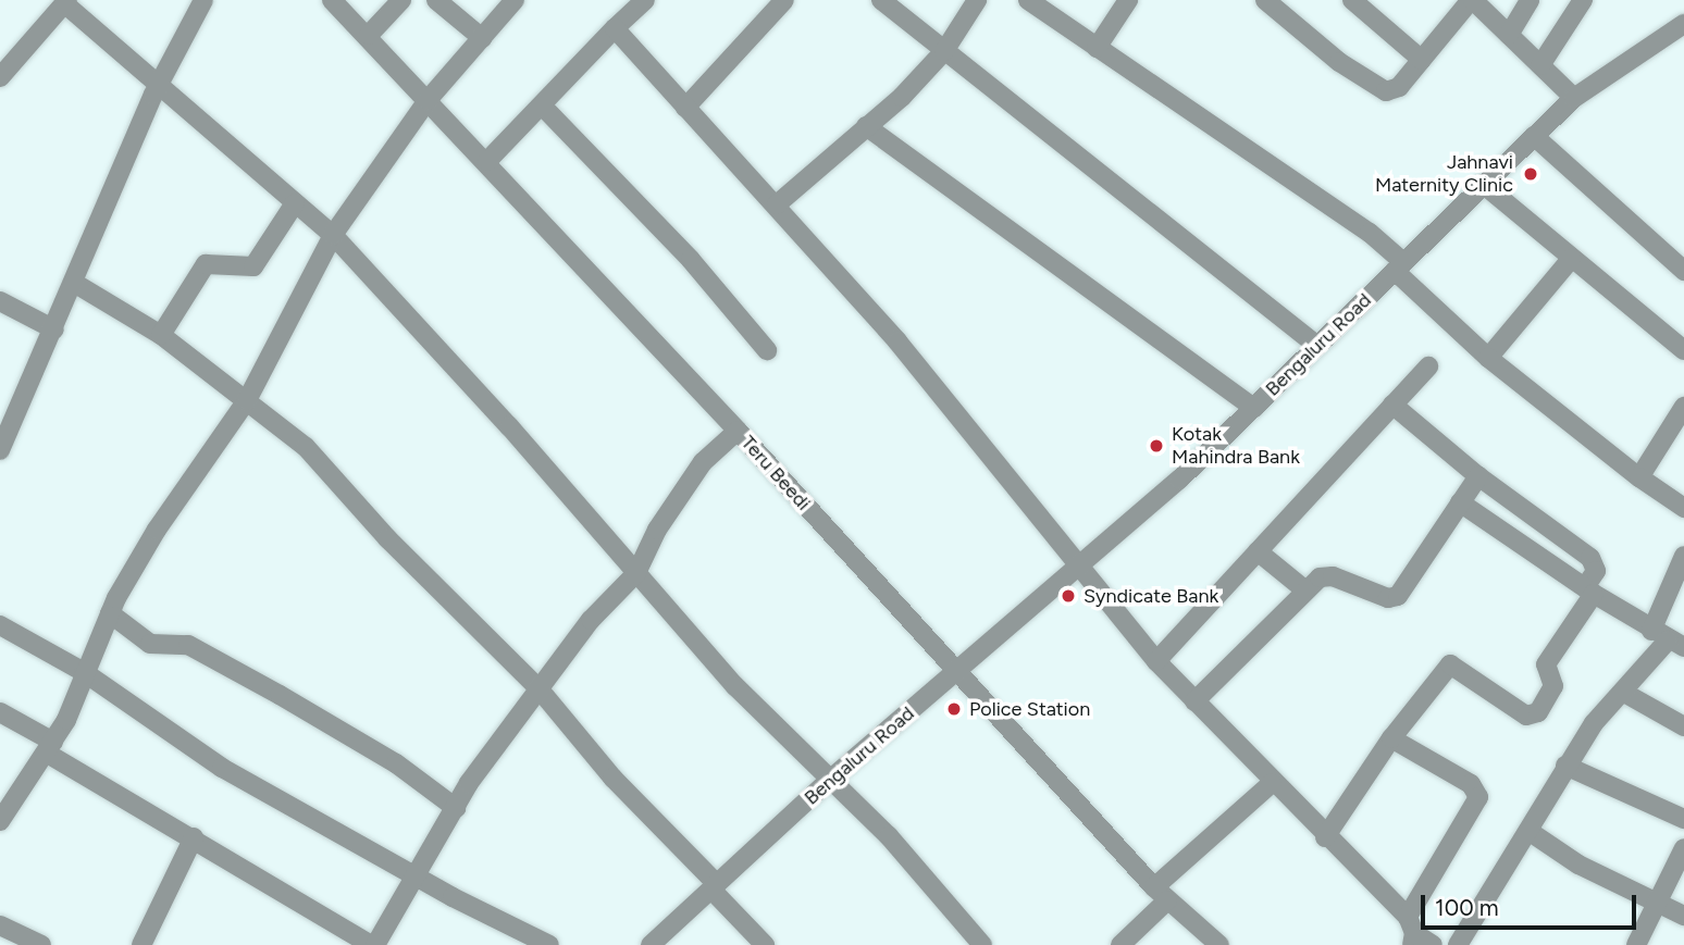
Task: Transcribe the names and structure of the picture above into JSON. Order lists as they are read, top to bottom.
{
  "streets": {
    "street": ["Bengaluru Road", "Teru Beedi"]
  },
  "crossings": [
    ["Bengaluru Road", "Teru Beedi"]
  ],
  "places": [
    "Jahnavi Maternity Clinic",
    "Kotak Mahindra Bank",
    "Syndicate Bank",
    "Police Station"
  ],
  "scale_bar": "100 m"
}
